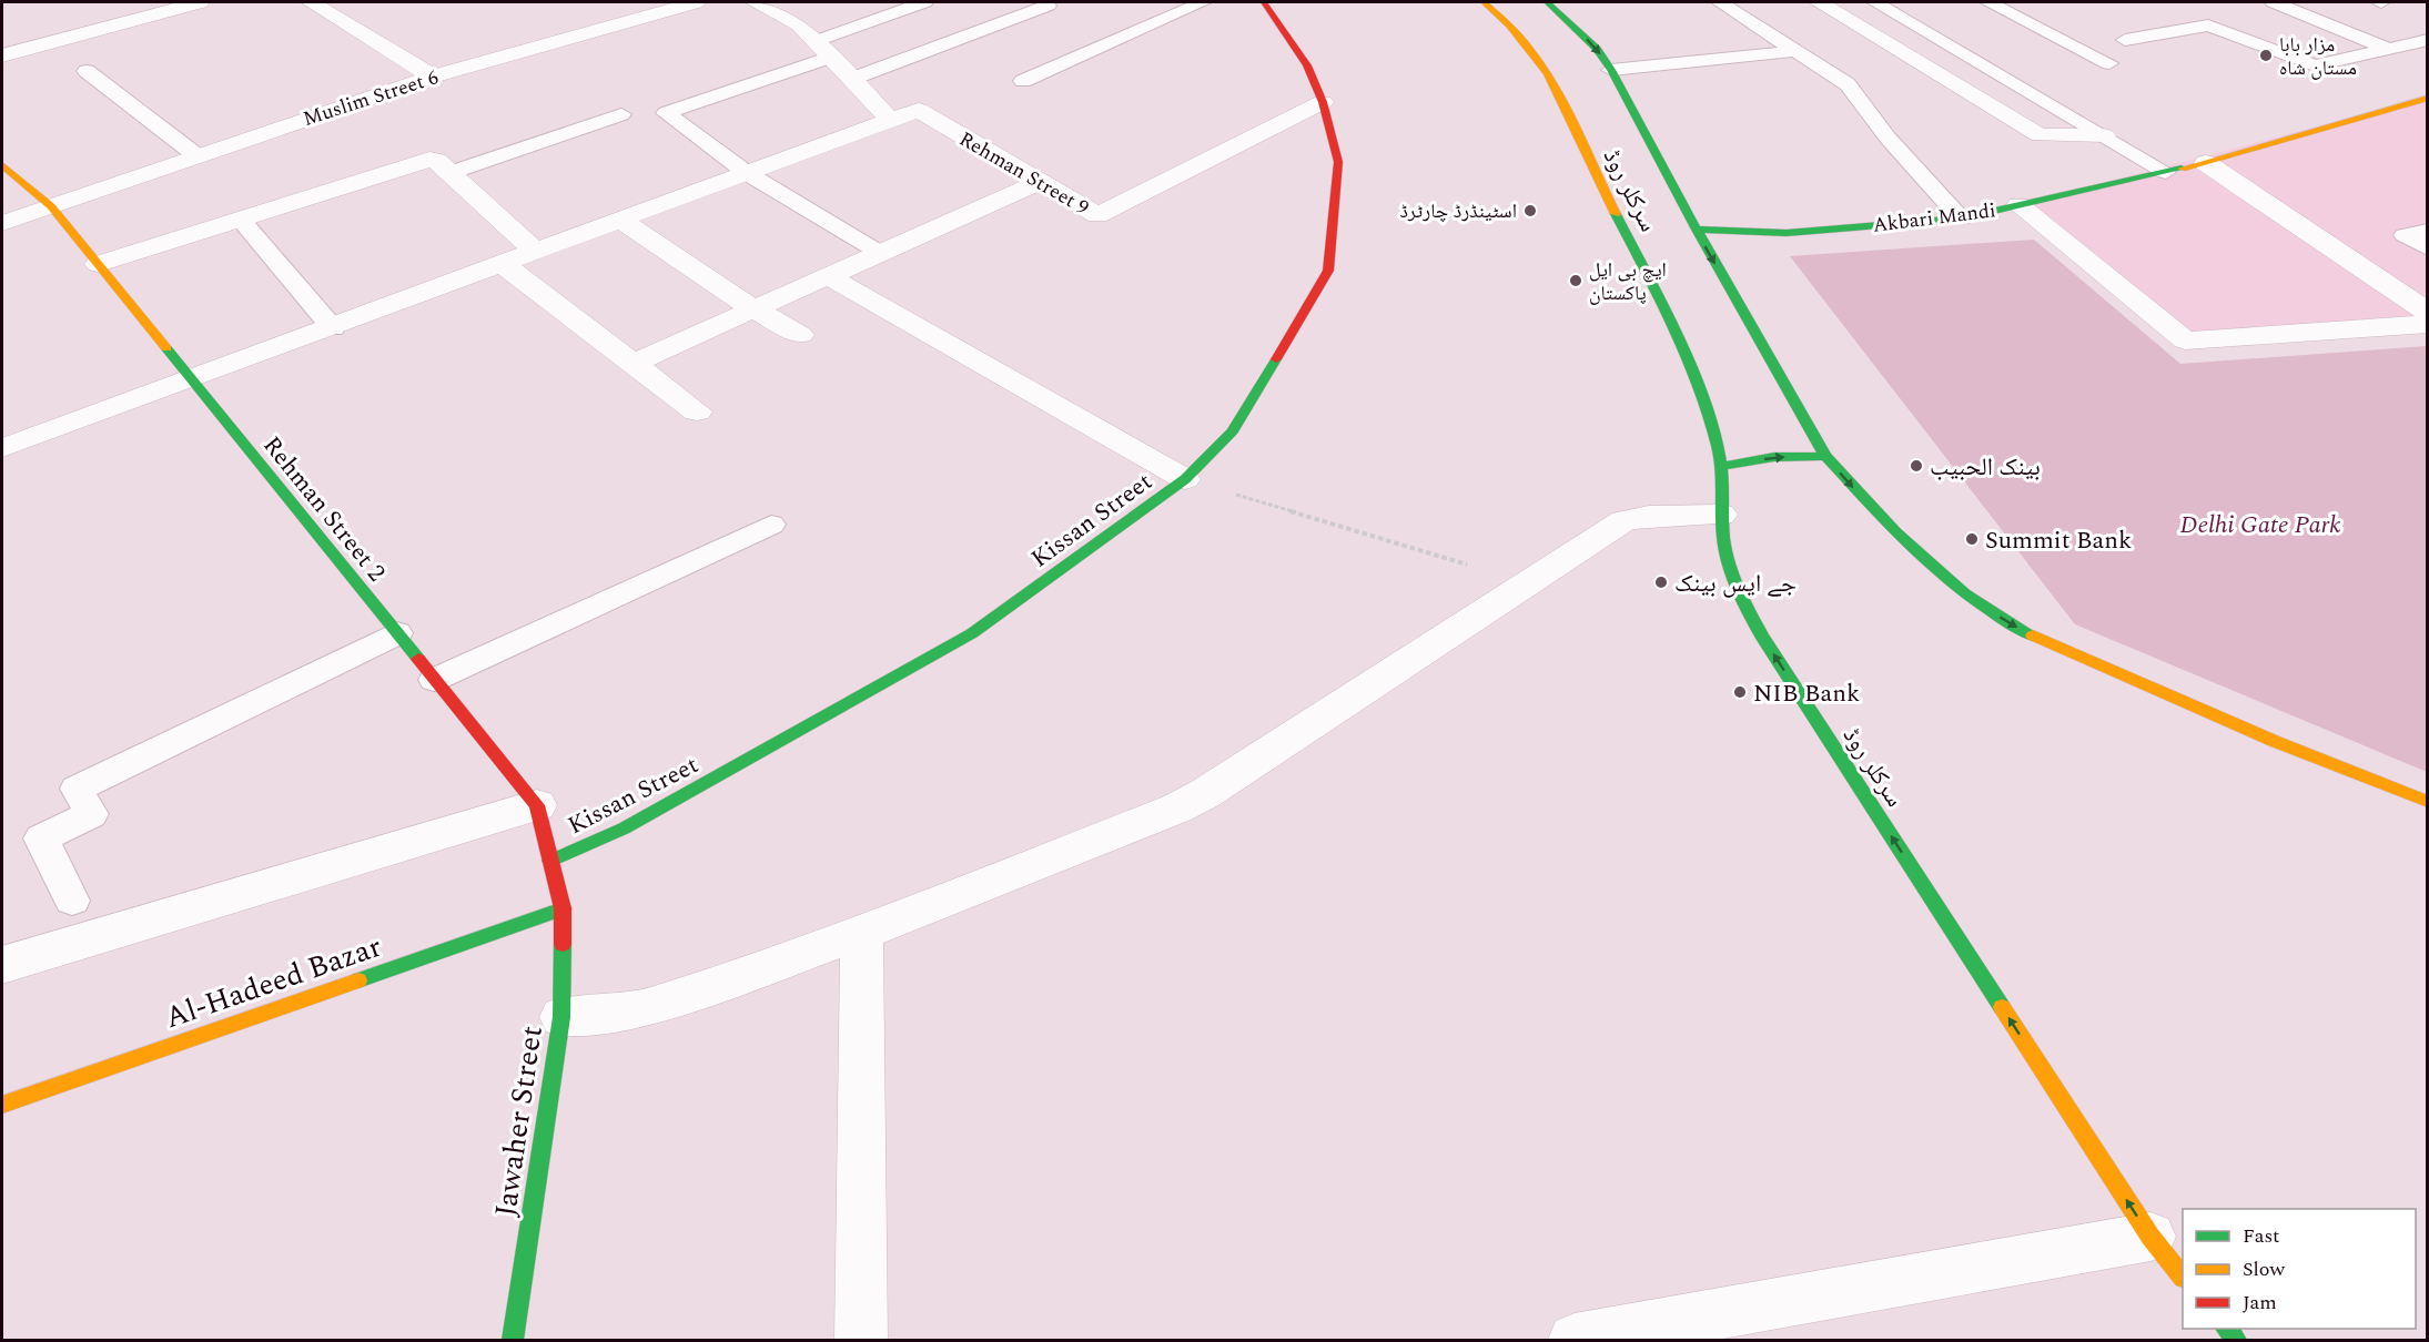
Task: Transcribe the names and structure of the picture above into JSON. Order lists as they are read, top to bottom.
{
  "streets": {
    "street": [
      "Muslim Street 6",
      "Rehman Street 9",
      "سرکلر روڈ",
      "Akbari Mandi",
      "Rehman Street 2",
      "Kissan Street",
      "Al-Hadeed Bazar",
      "Jawaher Street"
    ]
  },
  "crossings": [
    ["Muslim Street 6", "Rehman Street 2"],
    ["Rehman Street 9", "Rehman Street 2"],
    ["Rehman Street 9", "Kissan Street"],
    ["سرکلر روڈ", "Akbari Mandi"],
    ["Rehman Street 2", "Kissan Street"],
    ["Rehman Street 2", "Al-Hadeed Bazar"],
    ["Rehman Street 2", "Jawaher Street"],
    ["Al-Hadeed Bazar", "Jawaher Street"]
  ],
  "parks": ["Delhi Gate Park"],
  "places": [
    "مزار بابا مستان شاہ",
    "اسٹینڈرڈ چارٹرڈ",
    "ایچ بی ایل پاکستان",
    "بينک الحبيب",
    "Summit Bank",
    "جے ایس بینک",
    "NIB Bank"
  ],
  "legend": ["Fast", "Slow", "Jam"]
}
